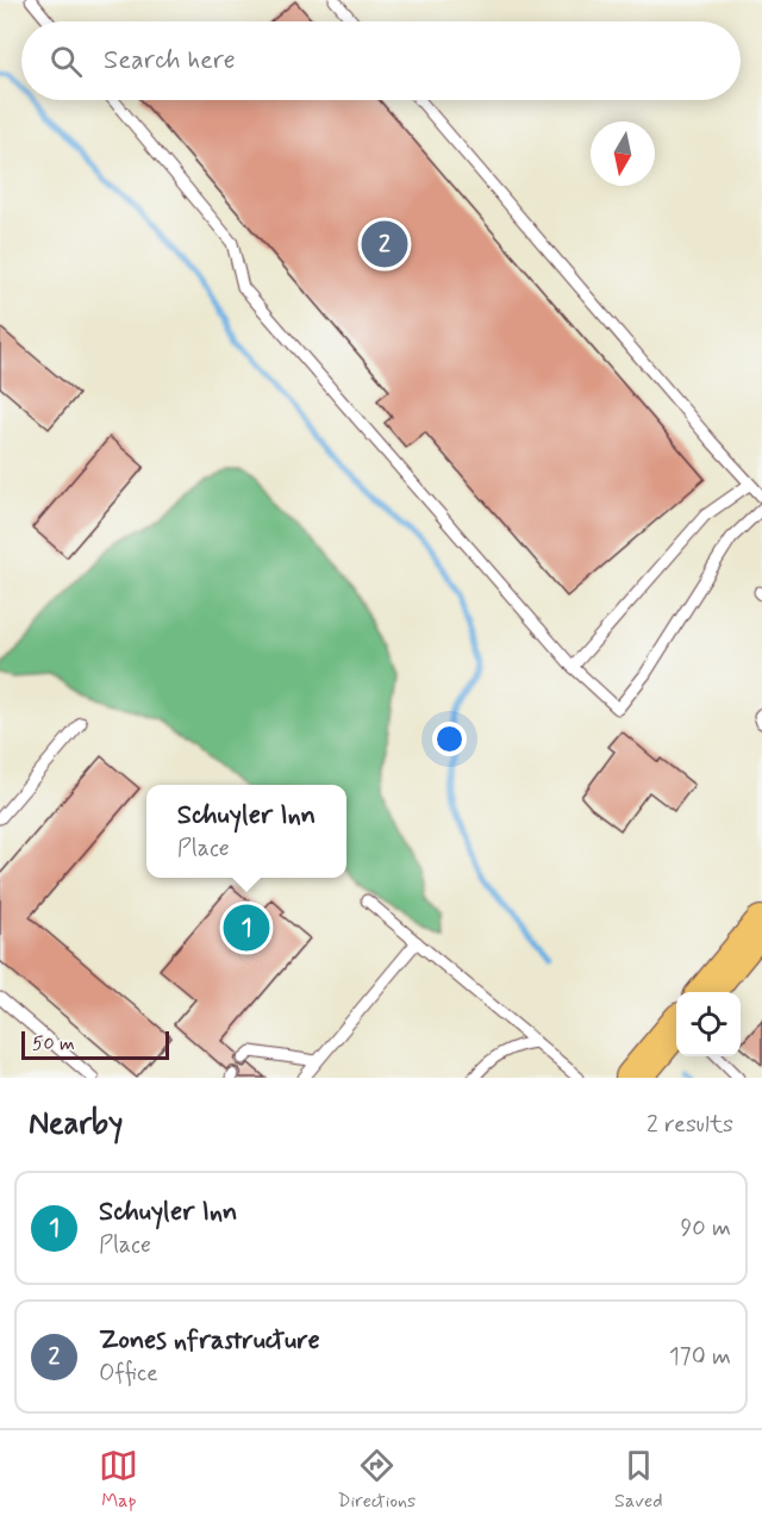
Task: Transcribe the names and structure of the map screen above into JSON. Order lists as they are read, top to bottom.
{
  "scale_bar": "50 m",
  "north": "bottom",
  "page": {
    "search": "Search here",
    "pins": ["2", "1"],
    "popup": ["Schuyler Inn", "Place"],
    "scale": "50 m",
    "heading": ["Nearby", "2 results"],
    "list": [
      {
        "mark": "1",
        "name": "Schuyler Inn",
        "note": "Place",
        "value": "90 m"
      },
      {
        "mark": "2",
        "name": "Zones nfrastructure",
        "note": "Office",
        "value": "170 m"
      }
    ],
    "nav": ["Map", "Directions", "Saved"]
  }
}
